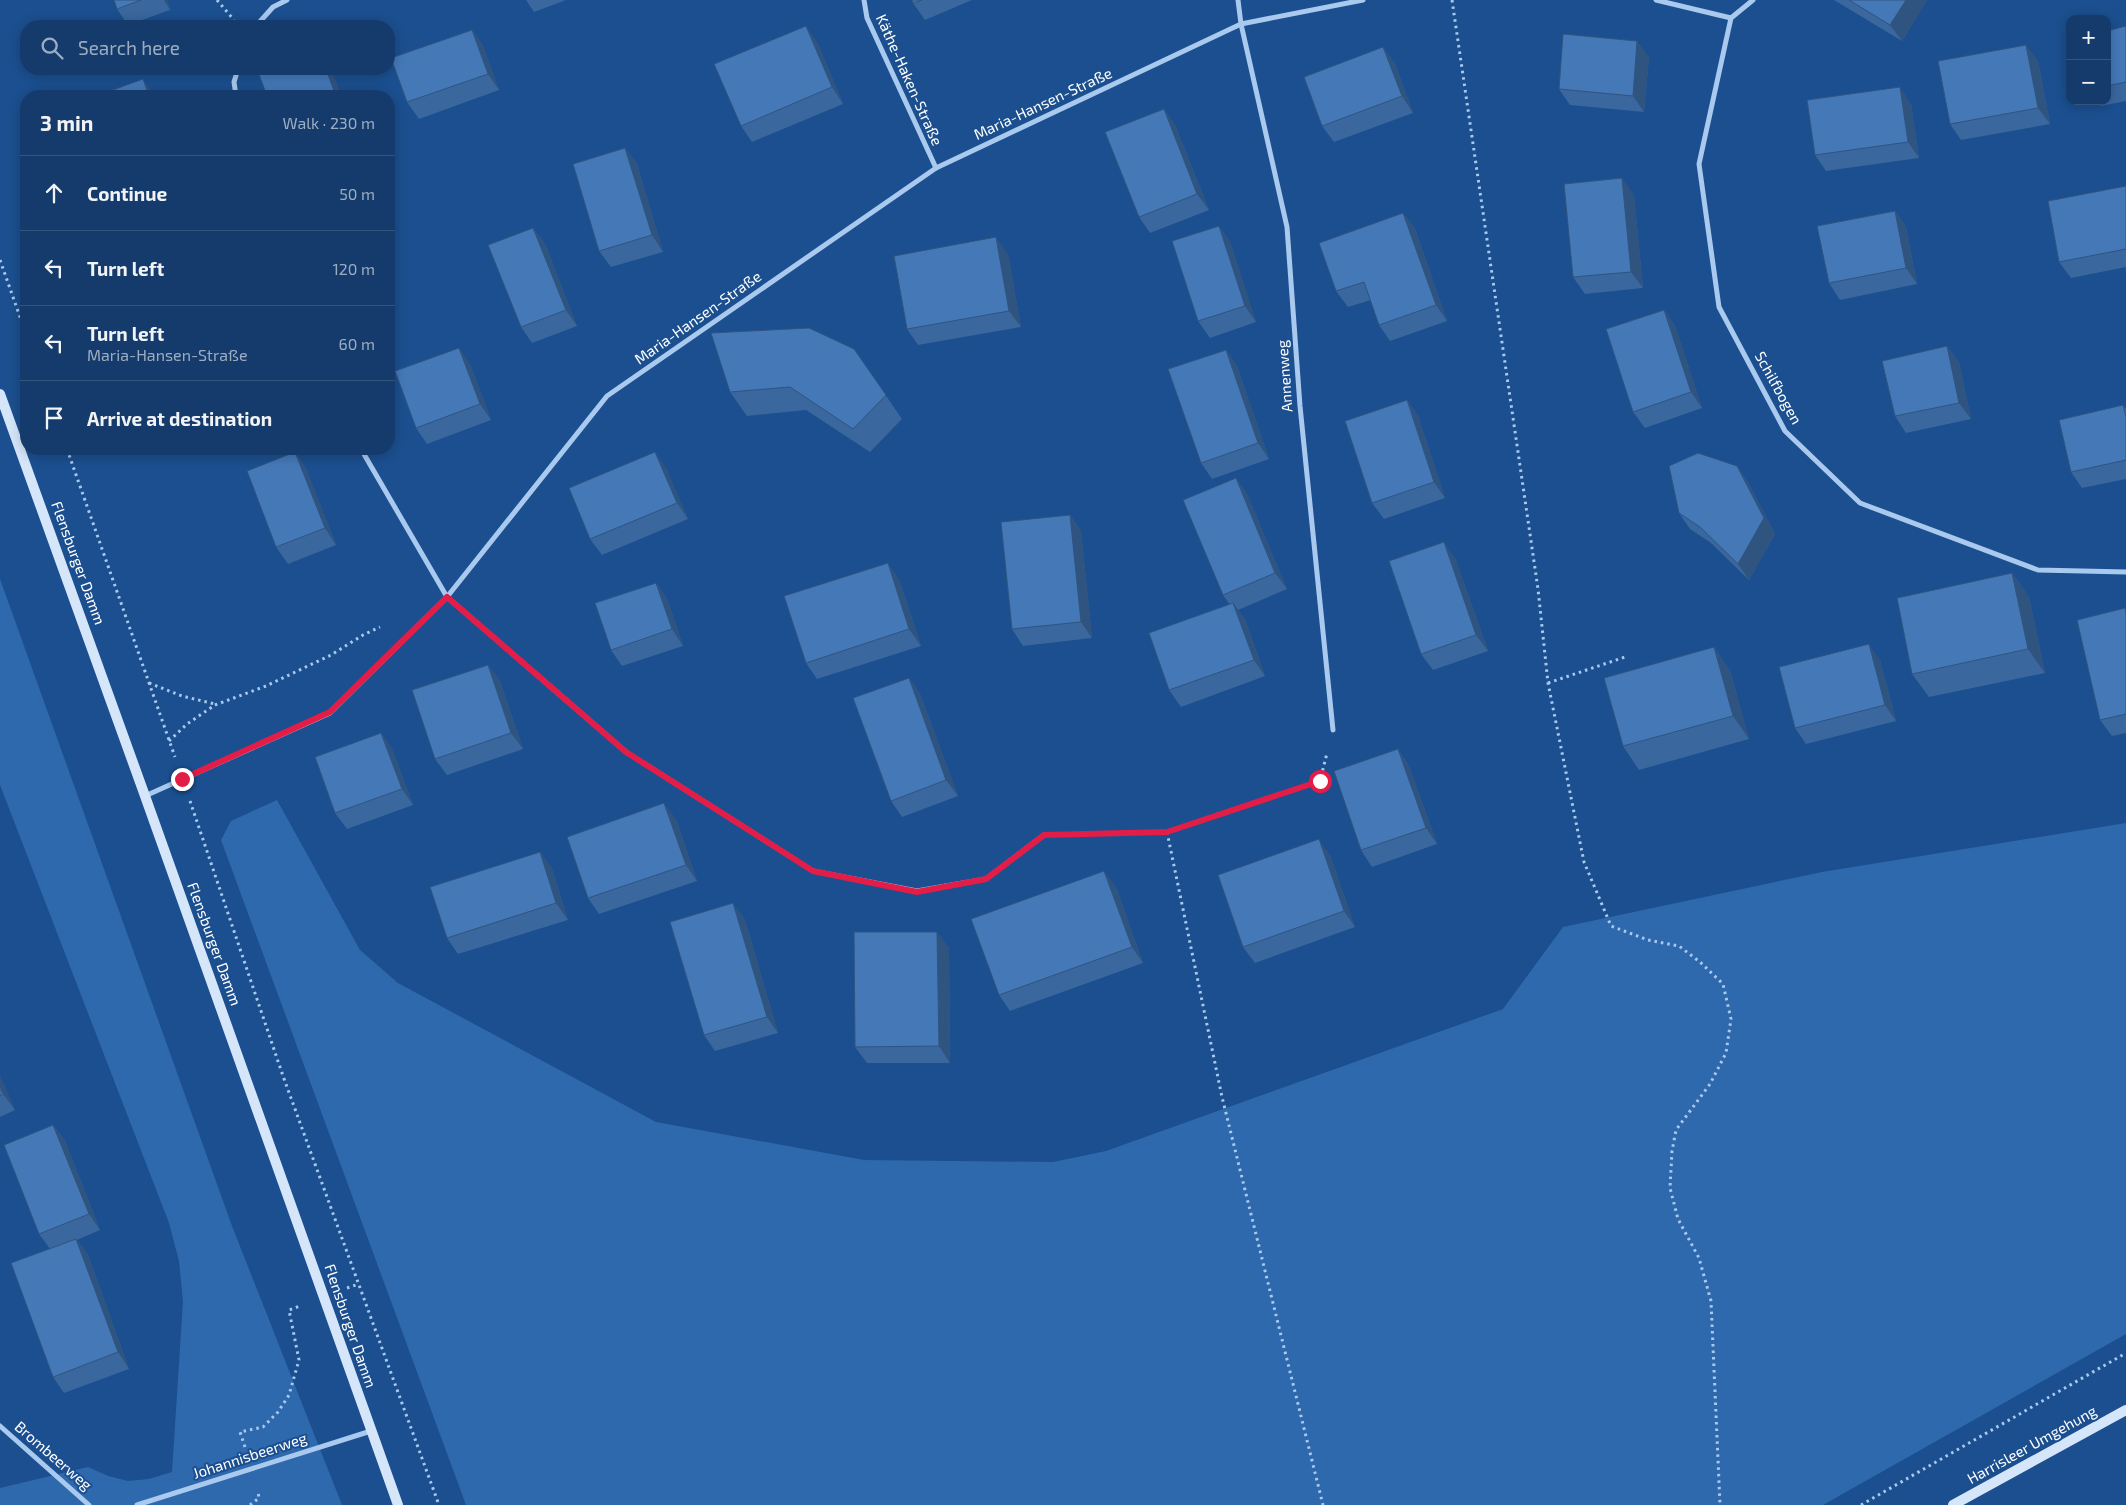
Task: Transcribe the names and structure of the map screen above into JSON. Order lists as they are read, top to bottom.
{
  "streets": {
    "street": [
      "Käthe-Haken-Straße",
      "Maria-Hansen-Straße",
      "Annenweg",
      "Schilfbogen",
      "Flensburger Damm",
      "Harrisleer Umgehung",
      "Brombeerweg",
      "Johannisbeerweg"
    ]
  },
  "crossings": [
    ["Käthe-Haken-Straße", "Maria-Hansen-Straße"],
    ["Maria-Hansen-Straße", "Annenweg"],
    ["Maria-Hansen-Straße", "Flensburger Damm"],
    ["Flensburger Damm", "Johannisbeerweg"]
  ],
  "page": {
    "map_buttons": ["+", "−"],
    "search": "Search here",
    "heading": ["3 min", "Walk · 230 m"],
    "list": [
      ["Continue", "50 m"],
      ["Turn left", "120 m"],
      ["Turn left", "Maria-Hansen-Straße", "60 m"],
      "Arrive at destination"
    ]
  }
}
